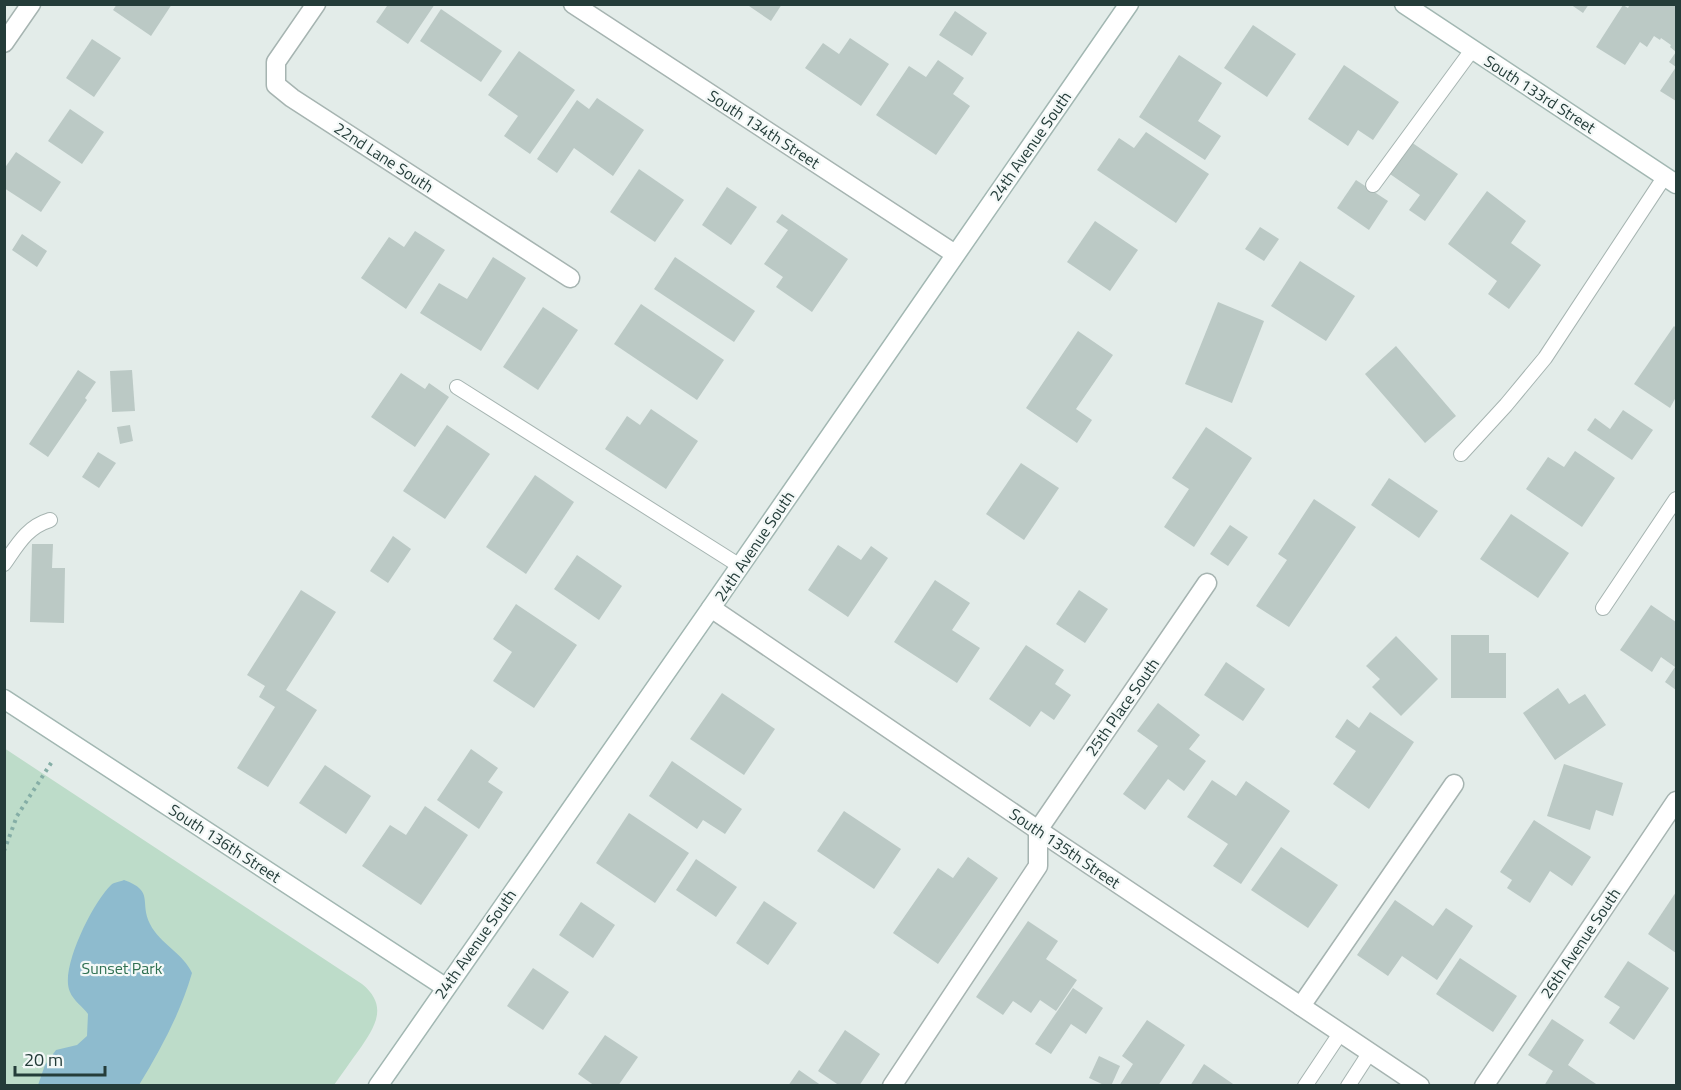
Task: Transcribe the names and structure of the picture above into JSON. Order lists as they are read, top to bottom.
{
  "streets": {
    "street": [
      "South 133rd Street",
      "South 134th Street",
      "24th Avenue South",
      "22nd Lane South",
      "25th Place South",
      "South 136th Street",
      "South 135th Street",
      "26th Avenue South"
    ]
  },
  "crossings": [
    ["South 134th Street", "24th Avenue South"],
    ["24th Avenue South", "South 136th Street"],
    ["24th Avenue South", "South 135th Street"],
    ["25th Place South", "South 135th Street"]
  ],
  "parks": ["Sunset Park"],
  "scale_bar": "20 m"
}
